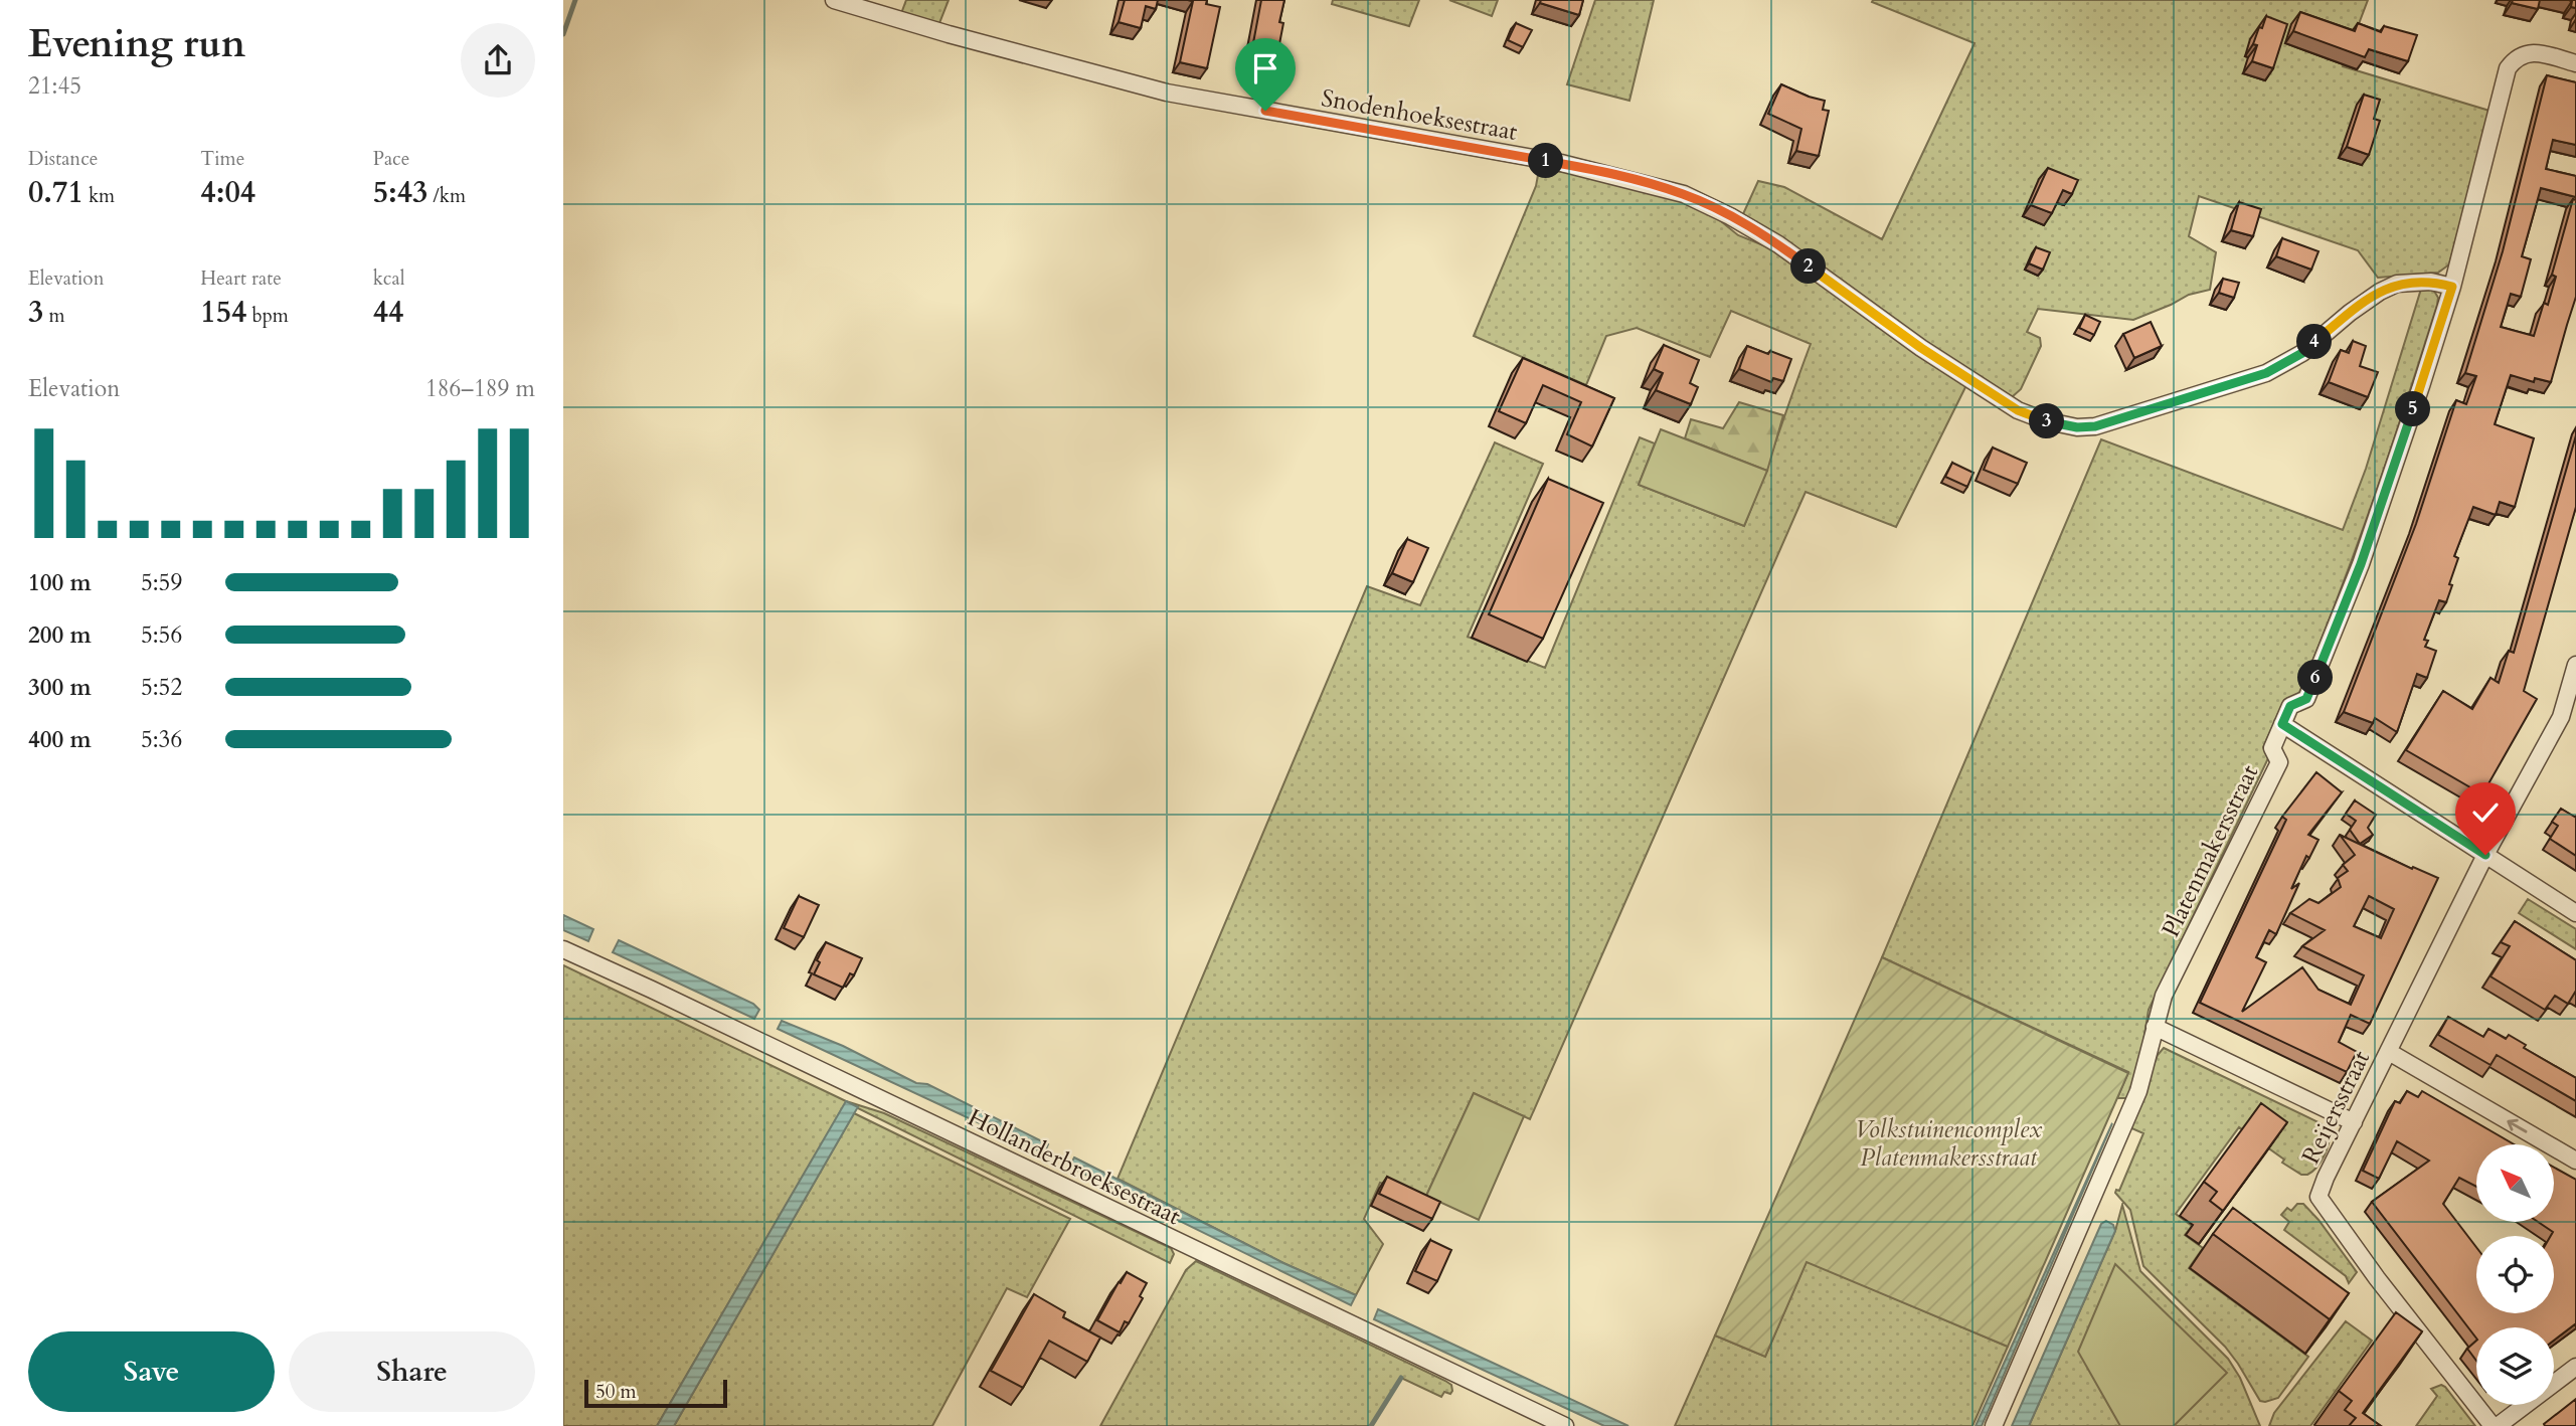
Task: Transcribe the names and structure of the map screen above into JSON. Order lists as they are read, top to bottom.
{
  "streets": {
    "street": [
      "Snodenhoeksestraat",
      "Platenmakersstraat",
      "Reijersstraat",
      "Hollanderbroeksestraat"
    ]
  },
  "parks": ["Volkstuinencomplex Platenmakersstraat"],
  "scale_bar": "50 m",
  "north": "top left",
  "page": {
    "heading": ["Evening run", "21:45"],
    "stats": [
      ["Distance", "0.71 km"],
      ["Time", "4:04"],
      ["Pace", "5:43 /km"],
      ["Elevation", "3 m"],
      ["Heart rate", "154 bpm"],
      ["kcal", "44"]
    ],
    "pins": [
      "1",
      "2",
      "4",
      "5",
      "3",
      "6"
    ],
    "chart": ["Elevation", "186–189 m"],
    "list": [
      {
        "name": "100 m",
        "note": "5:59"
      },
      {
        "name": "200 m",
        "note": "5:56"
      },
      {
        "name": "300 m",
        "note": "5:52"
      },
      {
        "name": "400 m",
        "note": "5:36"
      }
    ],
    "buttons": ["Save", "Share"],
    "scale": "50 m"
  }
}
